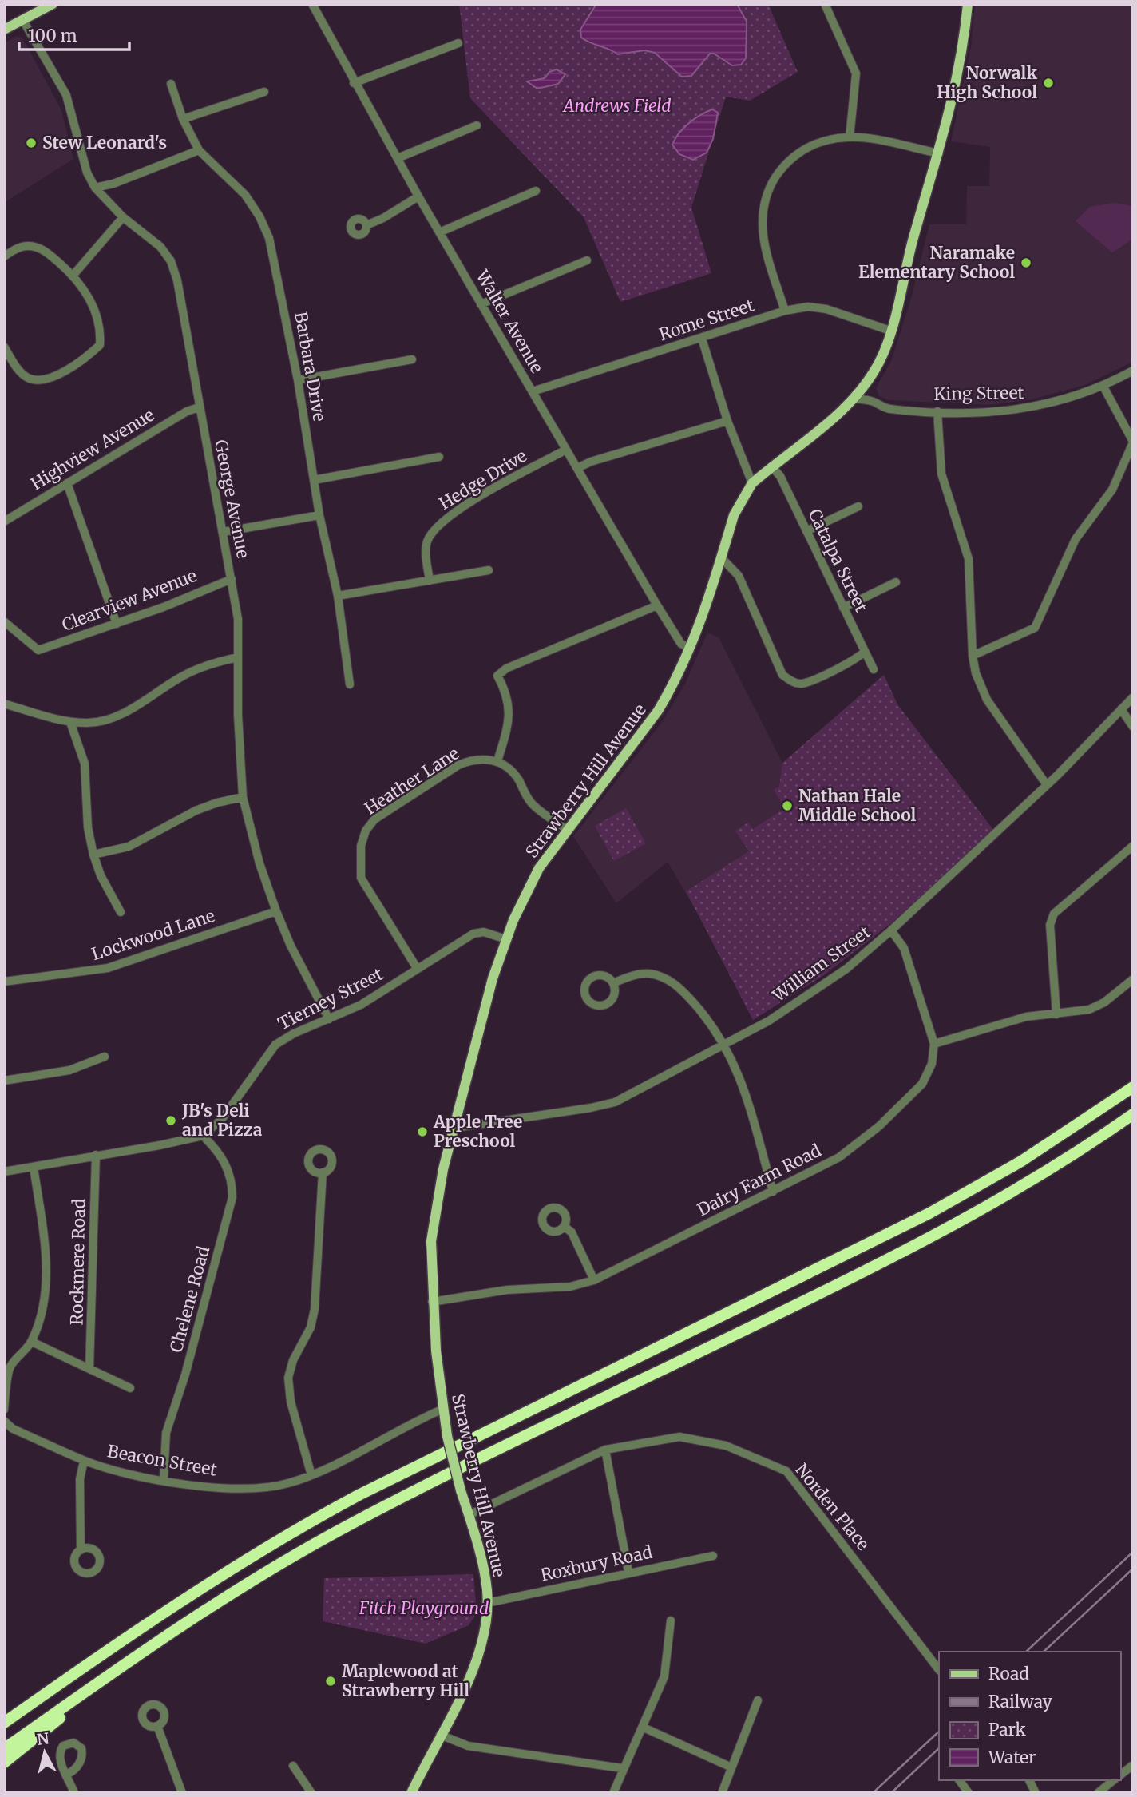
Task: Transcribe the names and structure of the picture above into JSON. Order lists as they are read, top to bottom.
{
  "streets": {
    "main road": ["Strawberry Hill Avenue"],
    "street": [
      "Rome Street",
      "Walter Avenue",
      "Barbara Drive",
      "King Street",
      "Highview Avenue",
      "Hedge Drive",
      "George Avenue",
      "Catalpa Street",
      "Clearview Avenue",
      "Heather Lane",
      "Lockwood Lane",
      "William Street",
      "Tierney Street",
      "Dairy Farm Road",
      "Rockmere Road",
      "Chelene Road",
      "Beacon Street",
      "Norden Place",
      "Roxbury Road"
    ]
  },
  "crossings": [
    ["Rome Street", "Walter Avenue"],
    ["Rome Street", "Strawberry Hill Avenue"],
    ["Walter Avenue", "Hedge Drive"],
    ["Walter Avenue", "Strawberry Hill Avenue"],
    ["King Street", "Strawberry Hill Avenue"],
    ["Highview Avenue", "George Avenue"],
    ["George Avenue", "Clearview Avenue"],
    ["George Avenue", "Lockwood Lane"],
    ["George Avenue", "Tierney Street"],
    ["Catalpa Street", "Strawberry Hill Avenue"],
    ["Heather Lane", "Tierney Street"],
    ["Strawberry Hill Avenue", "William Street"],
    ["Strawberry Hill Avenue", "Tierney Street"],
    ["Strawberry Hill Avenue", "Dairy Farm Road"],
    ["Strawberry Hill Avenue", "Beacon Street"],
    ["Strawberry Hill Avenue", "Norden Place"],
    ["Strawberry Hill Avenue", "Roxbury Road"],
    ["William Street", "Dairy Farm Road"],
    ["Tierney Street", "Rockmere Road"],
    ["Tierney Street", "Chelene Road"],
    ["Chelene Road", "Beacon Street"]
  ],
  "parks": ["Andrews Field", "Fitch Playground"],
  "places": [
    "Norwalk High School",
    "Stew Leonard's",
    "Naramake Elementary School",
    "Nathan Hale Middle School",
    "JB's Deli and Pizza",
    "Apple Tree Preschool",
    "Maplewood at Strawberry Hill"
  ],
  "legend": [
    "Road",
    "Railway",
    "Park",
    "Water"
  ],
  "scale_bar": "100 m",
  "north": "top"
}
